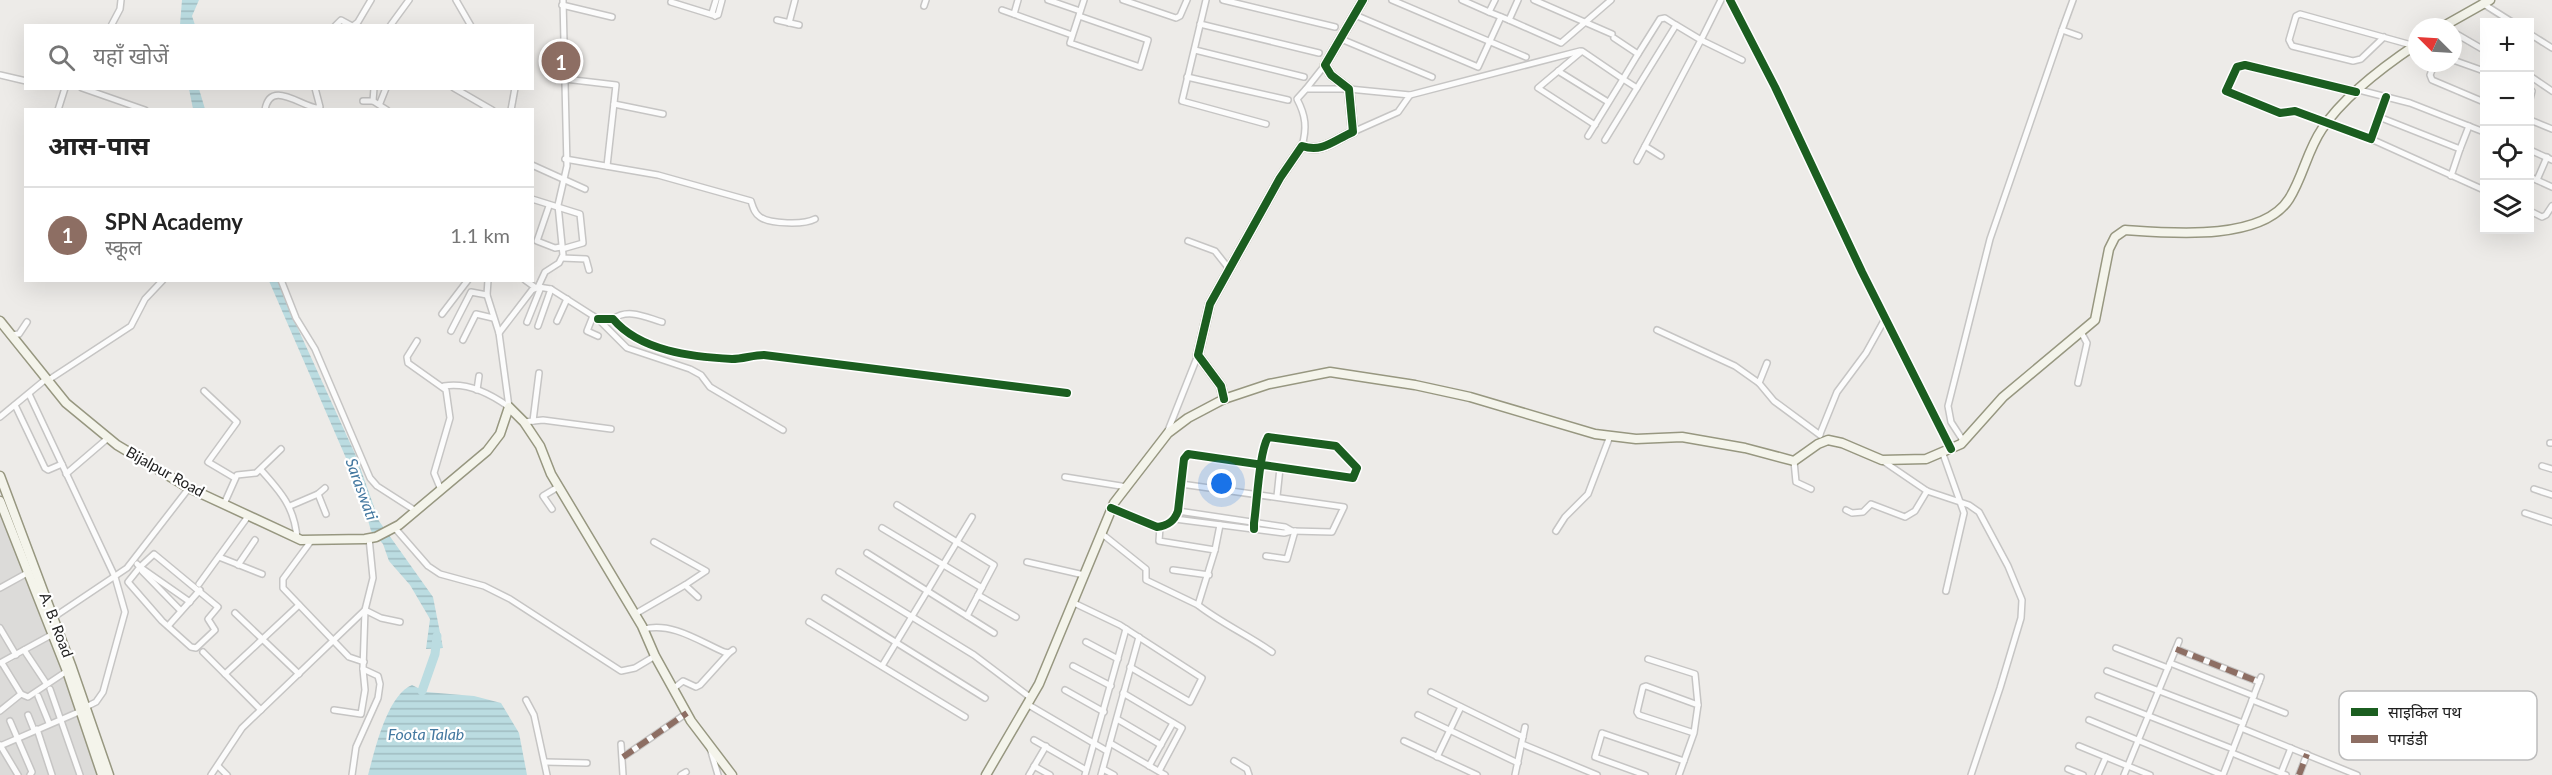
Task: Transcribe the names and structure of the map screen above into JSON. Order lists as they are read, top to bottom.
{
  "streets": {
    "main road": ["Bijalpur Road", "A. B. Road"]
  },
  "water": ["Saraswati", "Foota Talab"],
  "legend": ["साइकिल पथ", "पगडंडी"],
  "north": "top left",
  "page": {
    "map_buttons": ["+", "−"],
    "search": "यहाँ खोजें",
    "pins": "1",
    "heading": "आस-पास",
    "list": [
      {
        "mark": "1",
        "name": "SPN Academy",
        "note": "स्कूल",
        "value": "1.1 km"
      }
    ]
  }
}
